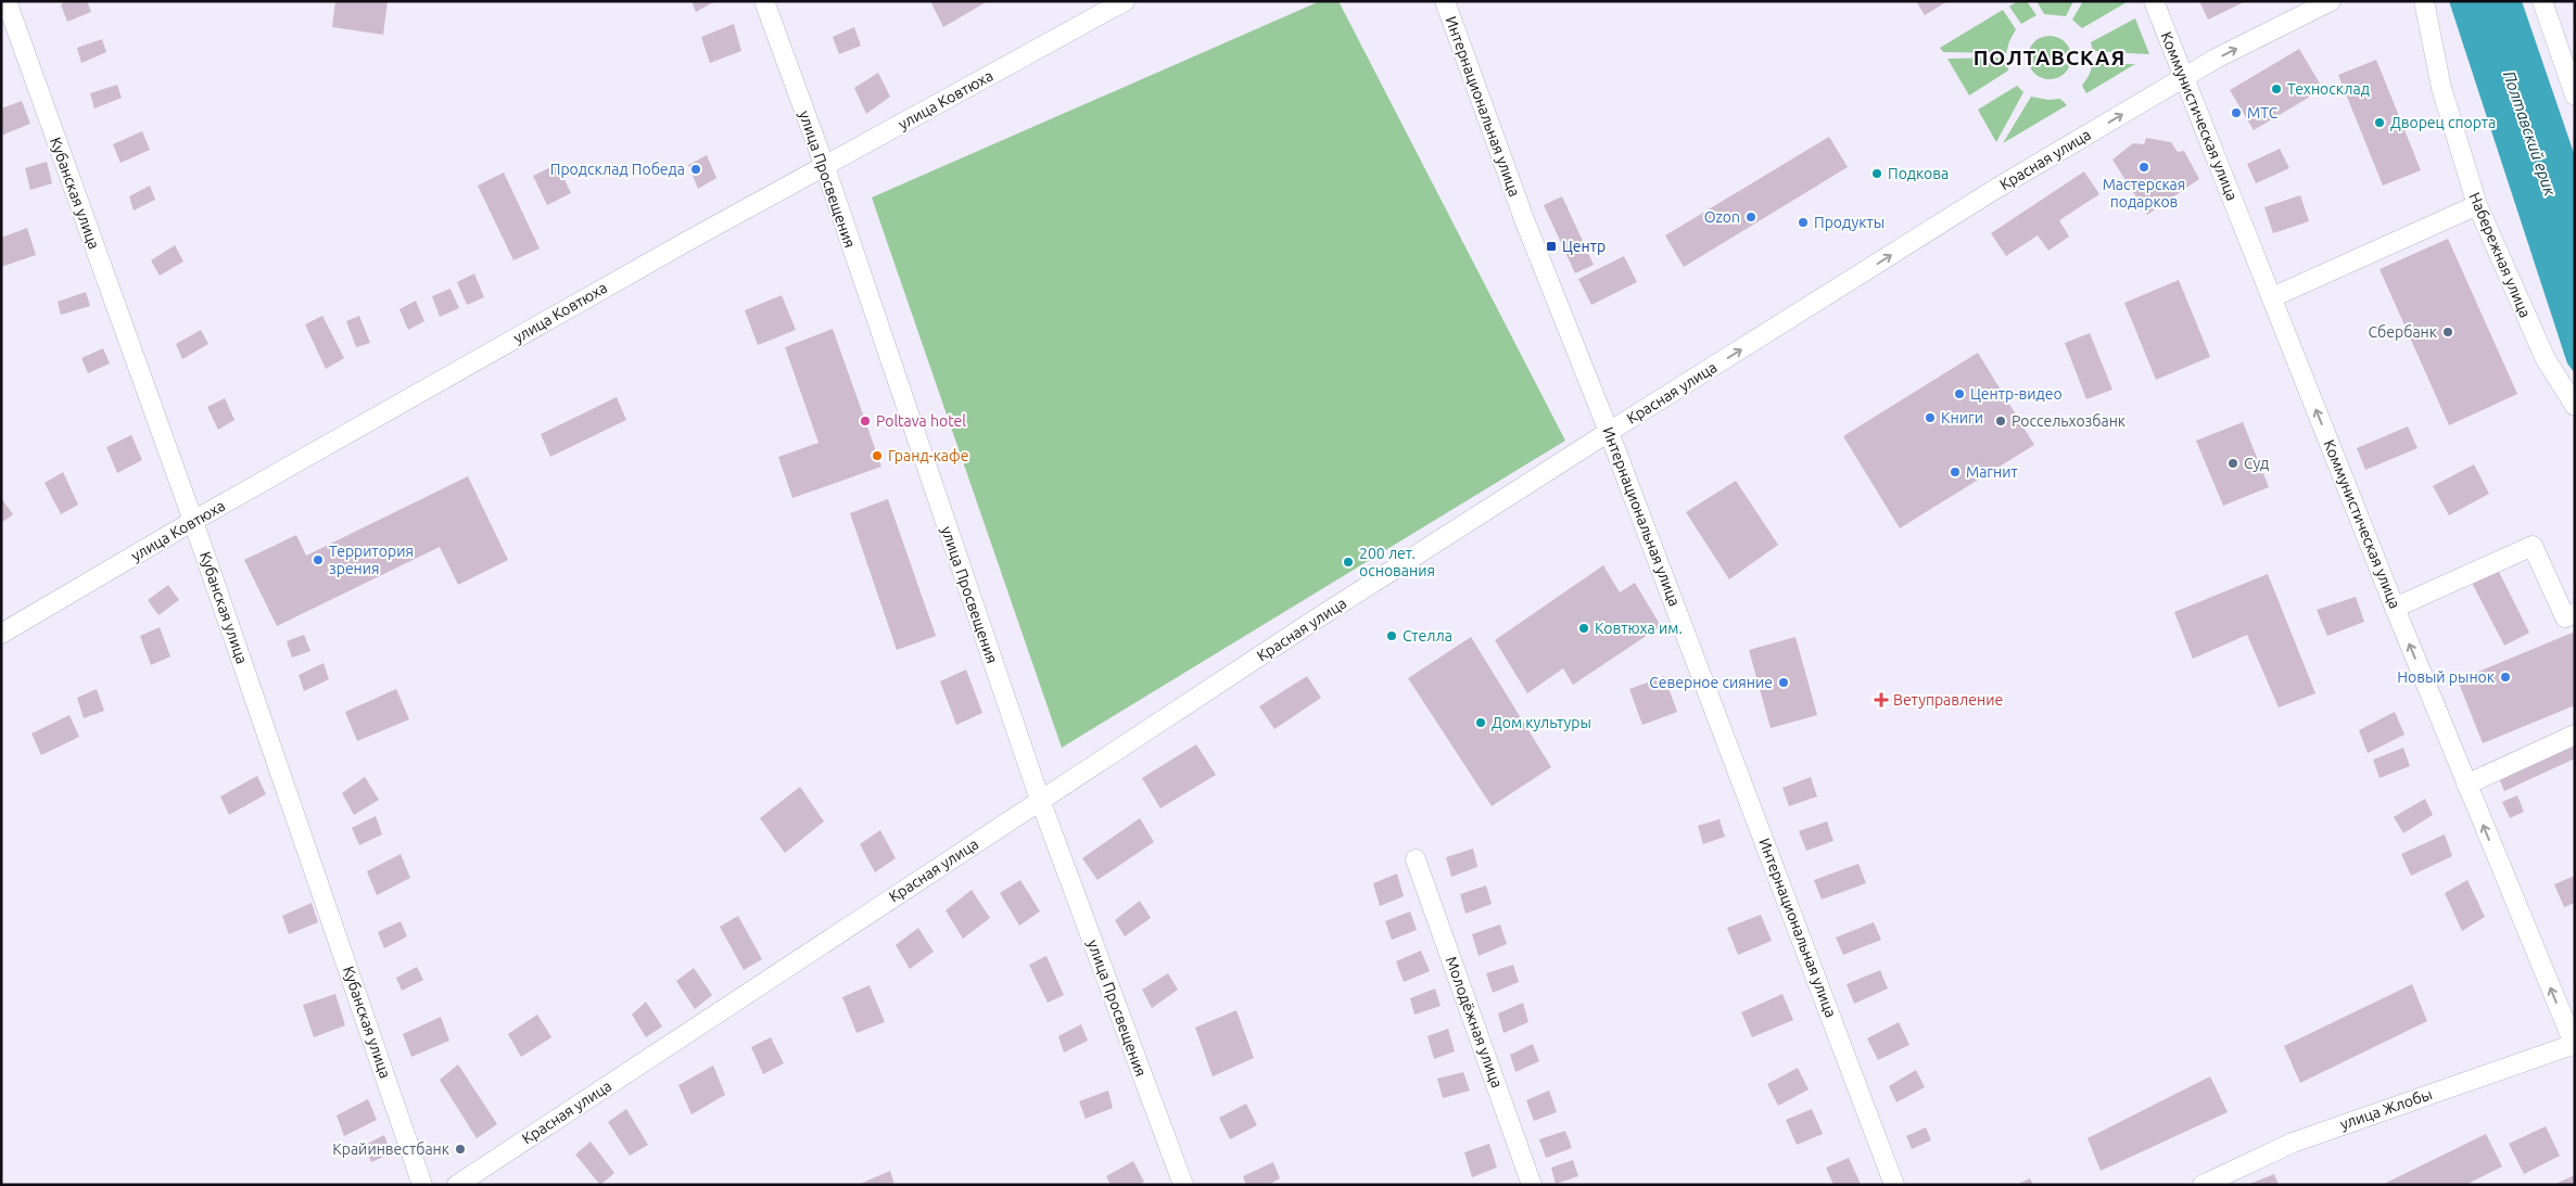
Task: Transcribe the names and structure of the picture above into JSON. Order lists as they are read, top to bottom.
{
  "streets": {
    "street": [
      "улица Ковтюха",
      "Интернациональная улица",
      "Коммунистическая улица",
      "Красная улица",
      "улица Просвещения",
      "Кубанская улица",
      "Набережная улица",
      "Молодёжная улица",
      "улица Жлобы"
    ]
  },
  "crossings": [
    ["улица Ковтюха", "улица Просвещения"],
    ["улица Ковтюха", "Кубанская улица"],
    ["Интернациональная улица", "Красная улица"],
    ["Коммунистическая улица", "Красная улица"],
    ["Коммунистическая улица", "улица Жлобы"],
    ["Красная улица", "улица Просвещения"]
  ],
  "one_way": ["Коммунистическая улица", "Красная улица"],
  "districts": ["ПОЛТАВСКАЯ"],
  "water": ["Полтавский ерик"],
  "places": {
    "other": [
      "Техносклад",
      "МТС",
      "Дворец спорта",
      "Мастерская подарков",
      "Продсклад Победа",
      "Подкова",
      "Ozon",
      "Продукты",
      "Сбербанк",
      "Центр-видео",
      "Книги",
      "Poltava hotel",
      "Россельхозбанк",
      "Гранд-кафе",
      "Суд",
      "Магнит",
      "Территория зрения",
      "200 лет. основания",
      "Ковтюха им.",
      "Стелла",
      "Новый рынок",
      "Северное сияние",
      "Дом культуры",
      "Крайинвестбанк"
    ],
    "transit": ["Центр"],
    "health": ["Ветуправление"]
  }
}
